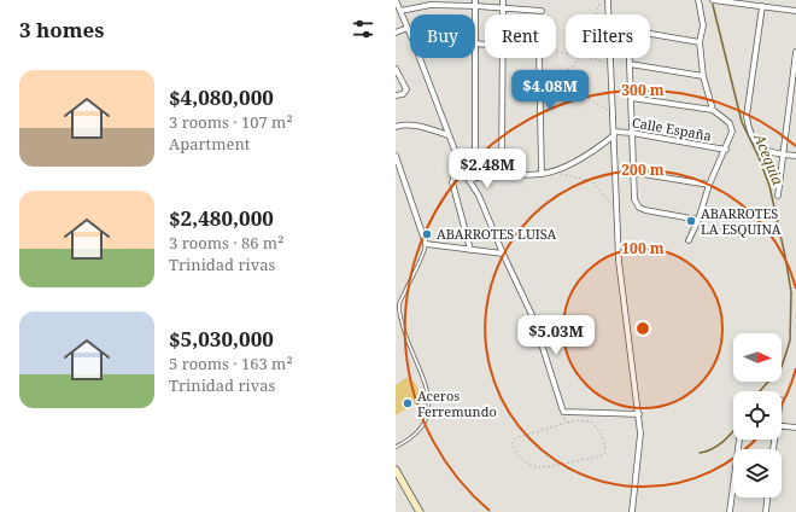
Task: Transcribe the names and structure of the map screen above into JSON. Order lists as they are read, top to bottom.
{
  "streets": {
    "street": ["Calle España"]
  },
  "water": ["Acequia"],
  "places": ["ABARROTES LA ESQUINA", "ABARROTES LUISA", "Aceros Ferremundo"],
  "north": "right",
  "page": {
    "heading": "3 homes",
    "chip": ["Buy", "Rent", "Filters"],
    "list": [
      {
        "name": "$4,080,000",
        "note": "3 rooms · 107 m² · Apartment"
      },
      {
        "name": "$2,480,000",
        "note": "3 rooms · 86 m² · Trinidad rivas"
      },
      {
        "name": "$5,030,000",
        "note": "5 rooms · 163 m² · Trinidad rivas"
      }
    ],
    "price": ["$4.08M", "$2.48M", "$5.03M"]
  },
  "rings": ["300 m", "200 m", "100 m"]
}
